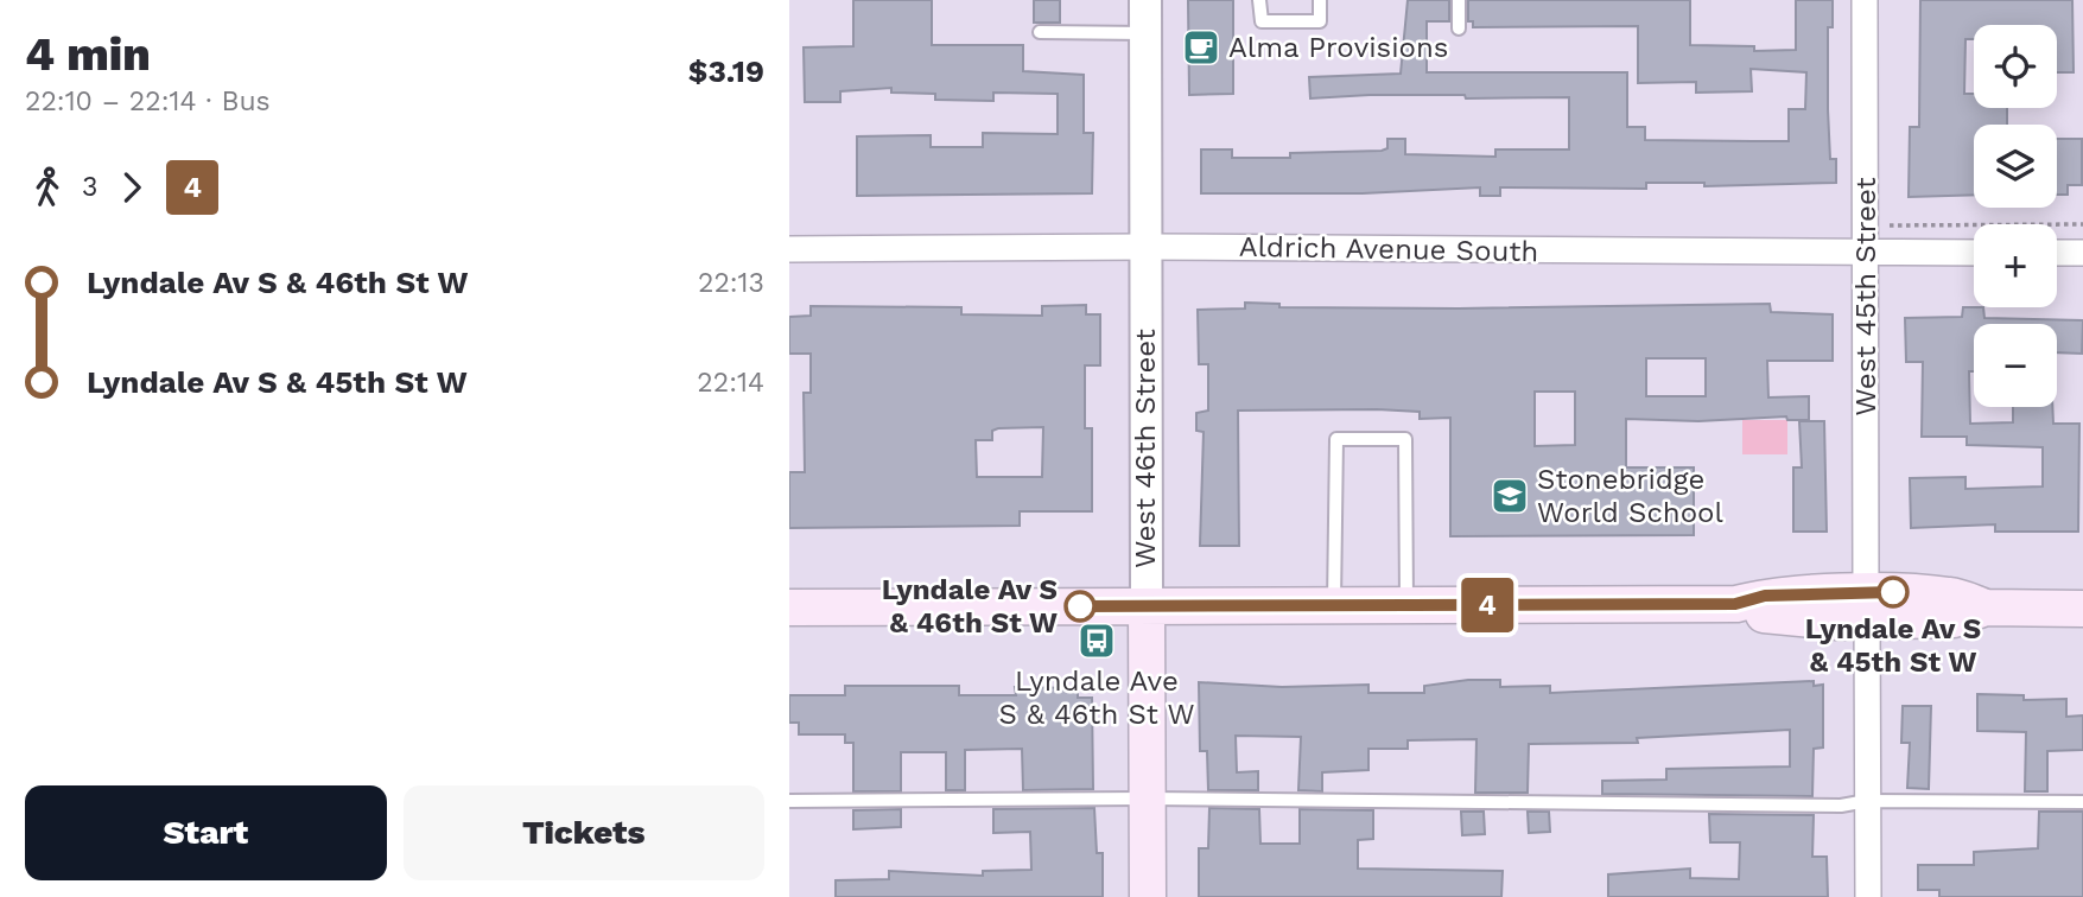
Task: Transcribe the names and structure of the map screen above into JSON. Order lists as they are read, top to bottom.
{
  "streets": {
    "main road": ["West 46th Street"],
    "street": ["Aldrich Avenue South", "West 45th Street"]
  },
  "crossings": [
    ["Aldrich Avenue South", "West 45th Street"],
    ["Aldrich Avenue South", "West 46th Street"]
  ],
  "places": {
    "cafe": ["Alma Provisions"],
    "school or university": ["Stonebridge World School"],
    "other": ["Lyndale Av S & 45th St W", "Lyndale Av S & 46th St W"],
    "bus stop": ["Lyndale Ave S & 46th St W"]
  },
  "lines": ["bus line 4"],
  "page": {
    "heading": ["4 min", "22:10 – 22:14 · Bus", "$3.19"],
    "on_map": "4",
    "map_buttons": ["+", "−"],
    "legs": ["3", "4"],
    "list": [
      {
        "name": "Lyndale Av S & 46th St W",
        "value": "22:13"
      },
      {
        "name": "Lyndale Av S & 45th St W",
        "value": "22:14"
      }
    ],
    "buttons": ["Start", "Tickets"]
  }
}
